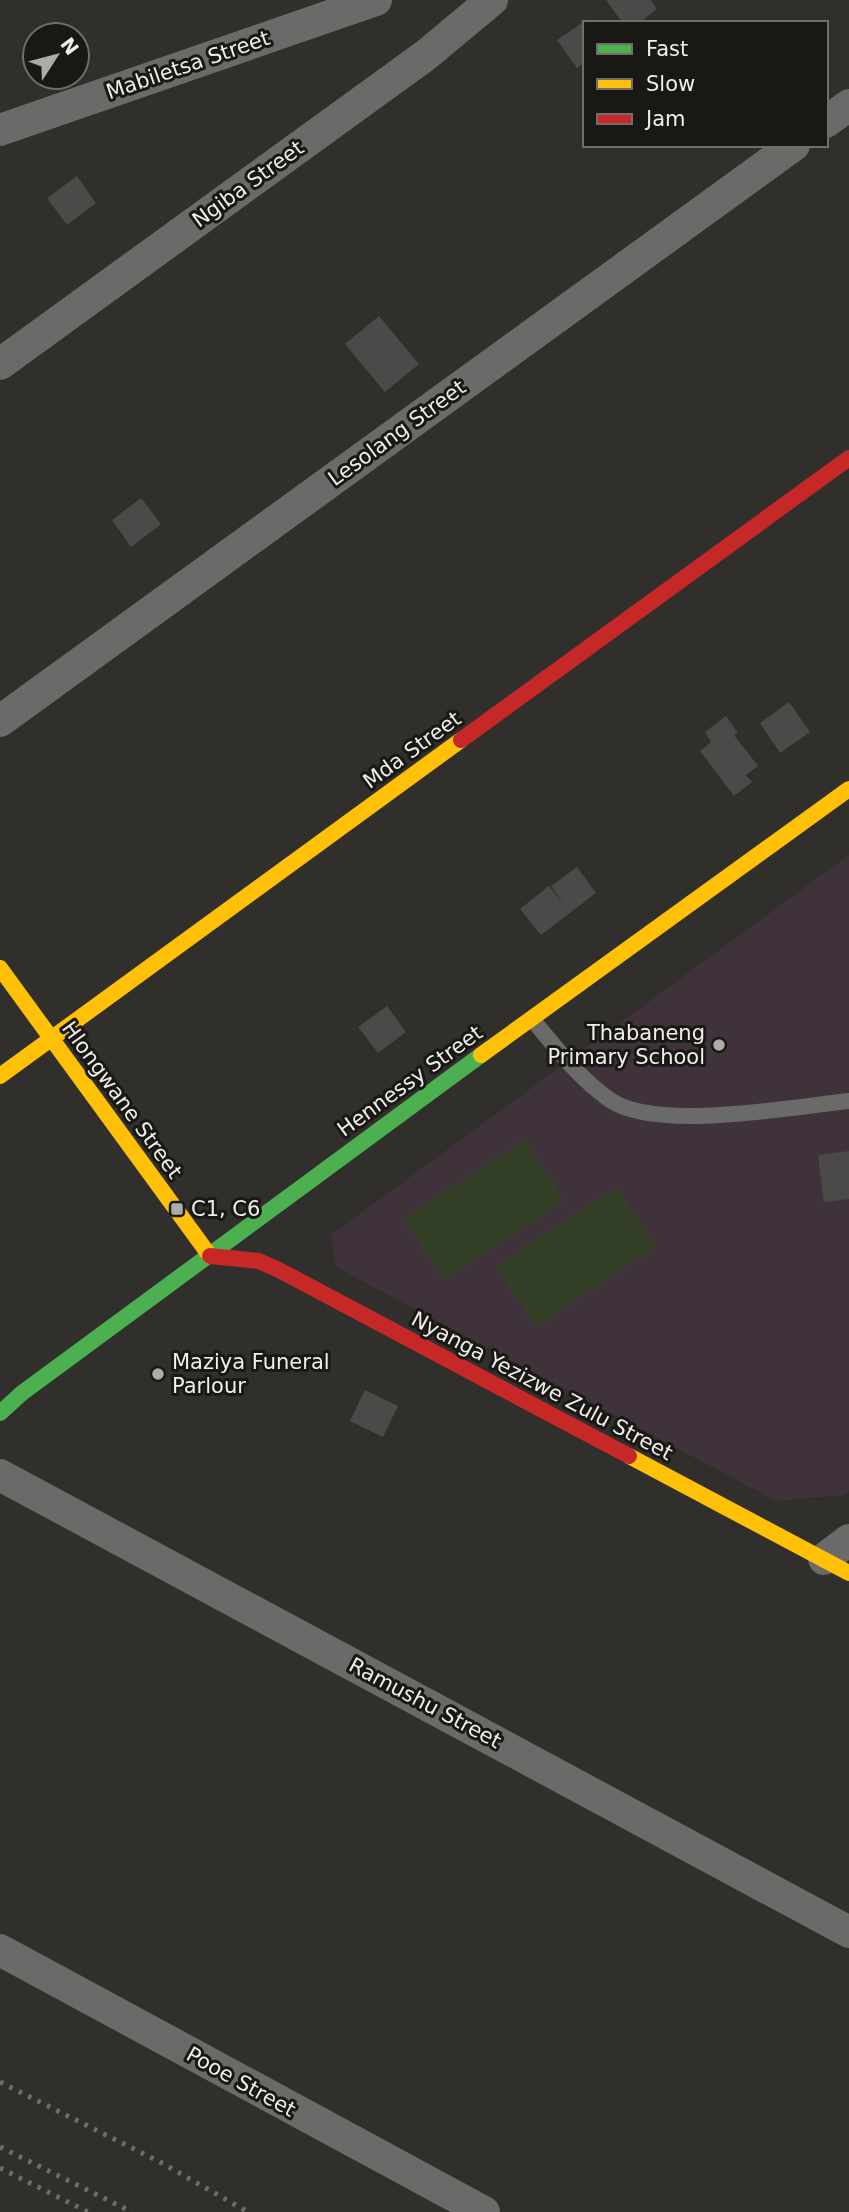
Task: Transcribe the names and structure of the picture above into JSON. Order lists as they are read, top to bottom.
{
  "streets": {
    "street": [
      "Mabiletsa Street",
      "Ngiba Street",
      "Lesolang Street",
      "Mda Street",
      "Hennessy Street",
      "Hlongwane Street",
      "Nyanga Yezizwe Zulu Street",
      "Ramushu Street",
      "Pooe Street"
    ]
  },
  "crossings": [
    ["Mda Street", "Hlongwane Street"],
    ["Hennessy Street", "Hlongwane Street"],
    ["Hennessy Street", "Nyanga Yezizwe Zulu Street"],
    ["Hlongwane Street", "Nyanga Yezizwe Zulu Street"]
  ],
  "places": {
    "other": ["Thabaneng Primary School", "Maziya Funeral Parlour"],
    "transit": ["C1, C6"]
  },
  "legend": ["Fast", "Slow", "Jam"],
  "north": "top right"
}
